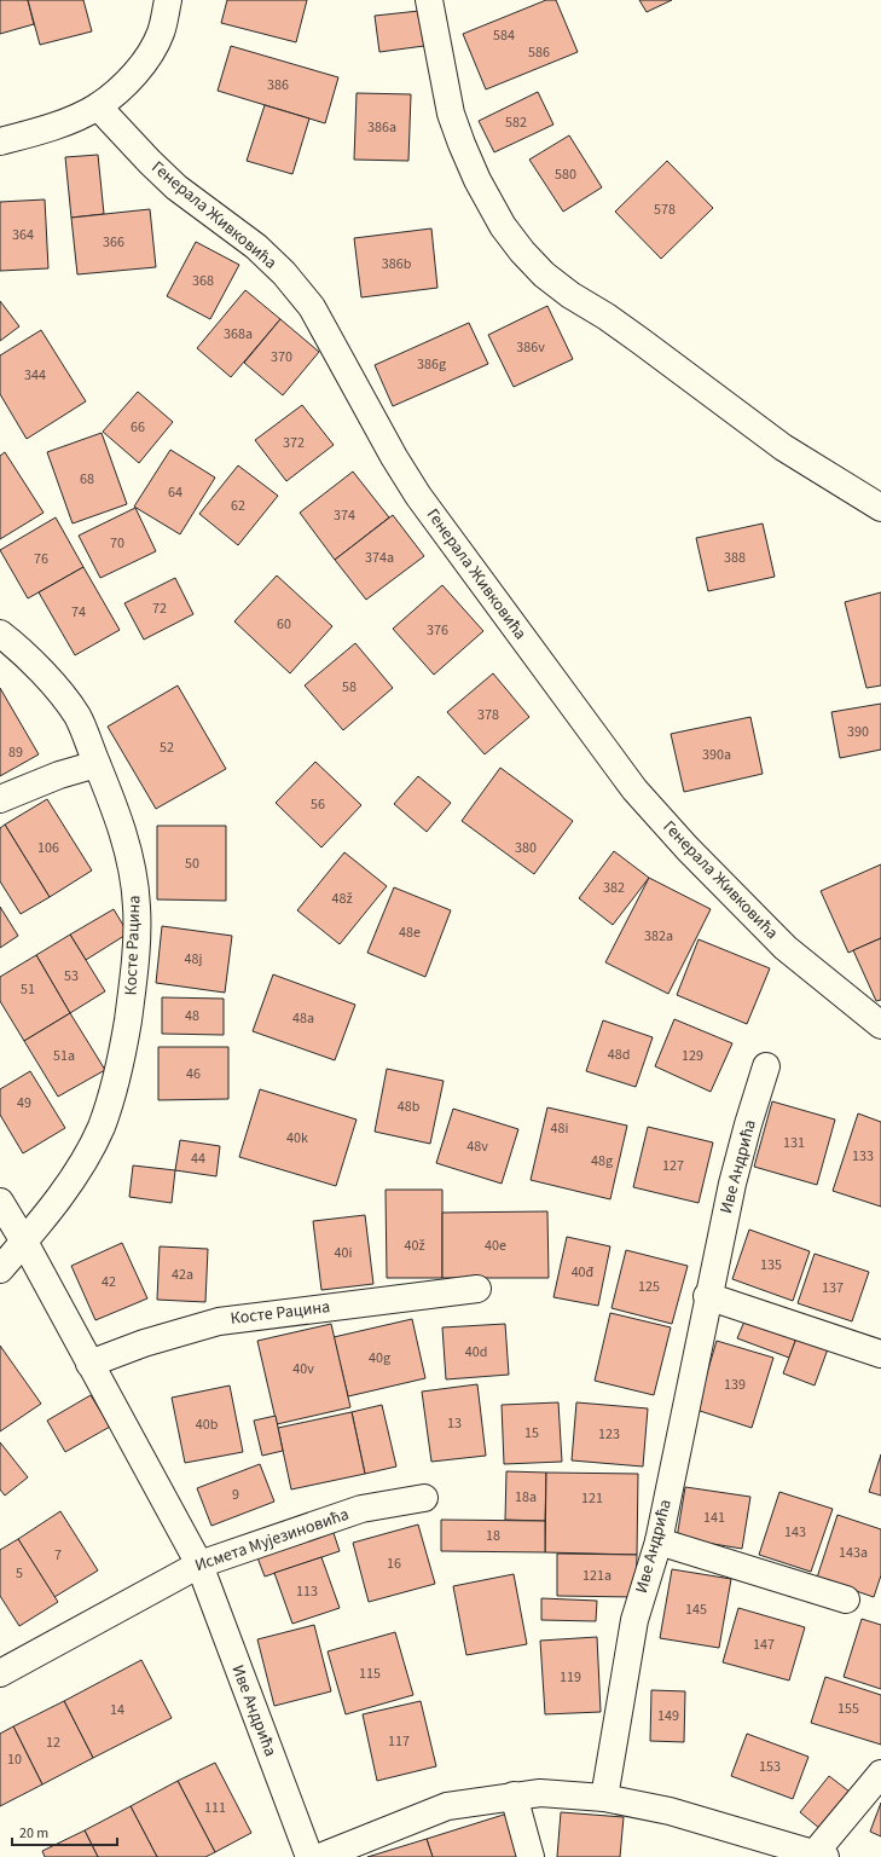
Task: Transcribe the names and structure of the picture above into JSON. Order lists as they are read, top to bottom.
{
  "streets": {
    "street": [
      "Генерала Живковића",
      "Косте Рацина",
      "Иве Андрића",
      "Исмета Мујезиновића"
    ]
  },
  "crossings": [
    ["Иве Андрића", "Исмета Мујезиновића"]
  ],
  "house_numbers": [
    "584",
    "586",
    "386",
    "582",
    "386a",
    "580",
    "578",
    "364",
    "366",
    "386b",
    "368",
    "368a",
    "386v",
    "370",
    "386g",
    "344",
    "66",
    "372",
    "68",
    "64",
    "62",
    "374",
    "70",
    "374a",
    "388",
    "76",
    "72",
    "74",
    "60",
    "376",
    "58",
    "378",
    "390",
    "52",
    "89",
    "390a",
    "56",
    "106",
    "380",
    "50",
    "382",
    "48ž",
    "48e",
    "382a",
    "48j",
    "53",
    "51",
    "48",
    "48a",
    "48d",
    "51a",
    "129",
    "46",
    "49",
    "48b",
    "48i",
    "40k",
    "131",
    "48v",
    "133",
    "44",
    "48g",
    "127",
    "40ž",
    "40e",
    "40i",
    "135",
    "40đ",
    "42a",
    "42",
    "125",
    "137",
    "40d",
    "40g",
    "40v",
    "139",
    "13",
    "40b",
    "15",
    "123",
    "9",
    "18a",
    "121",
    "141",
    "143",
    "18",
    "143a",
    "7",
    "16",
    "5",
    "121a",
    "113",
    "145",
    "147",
    "115",
    "119",
    "155",
    "14",
    "149",
    "117",
    "12",
    "10",
    "153",
    "111"
  ],
  "scale_bar": "20 m"
}
